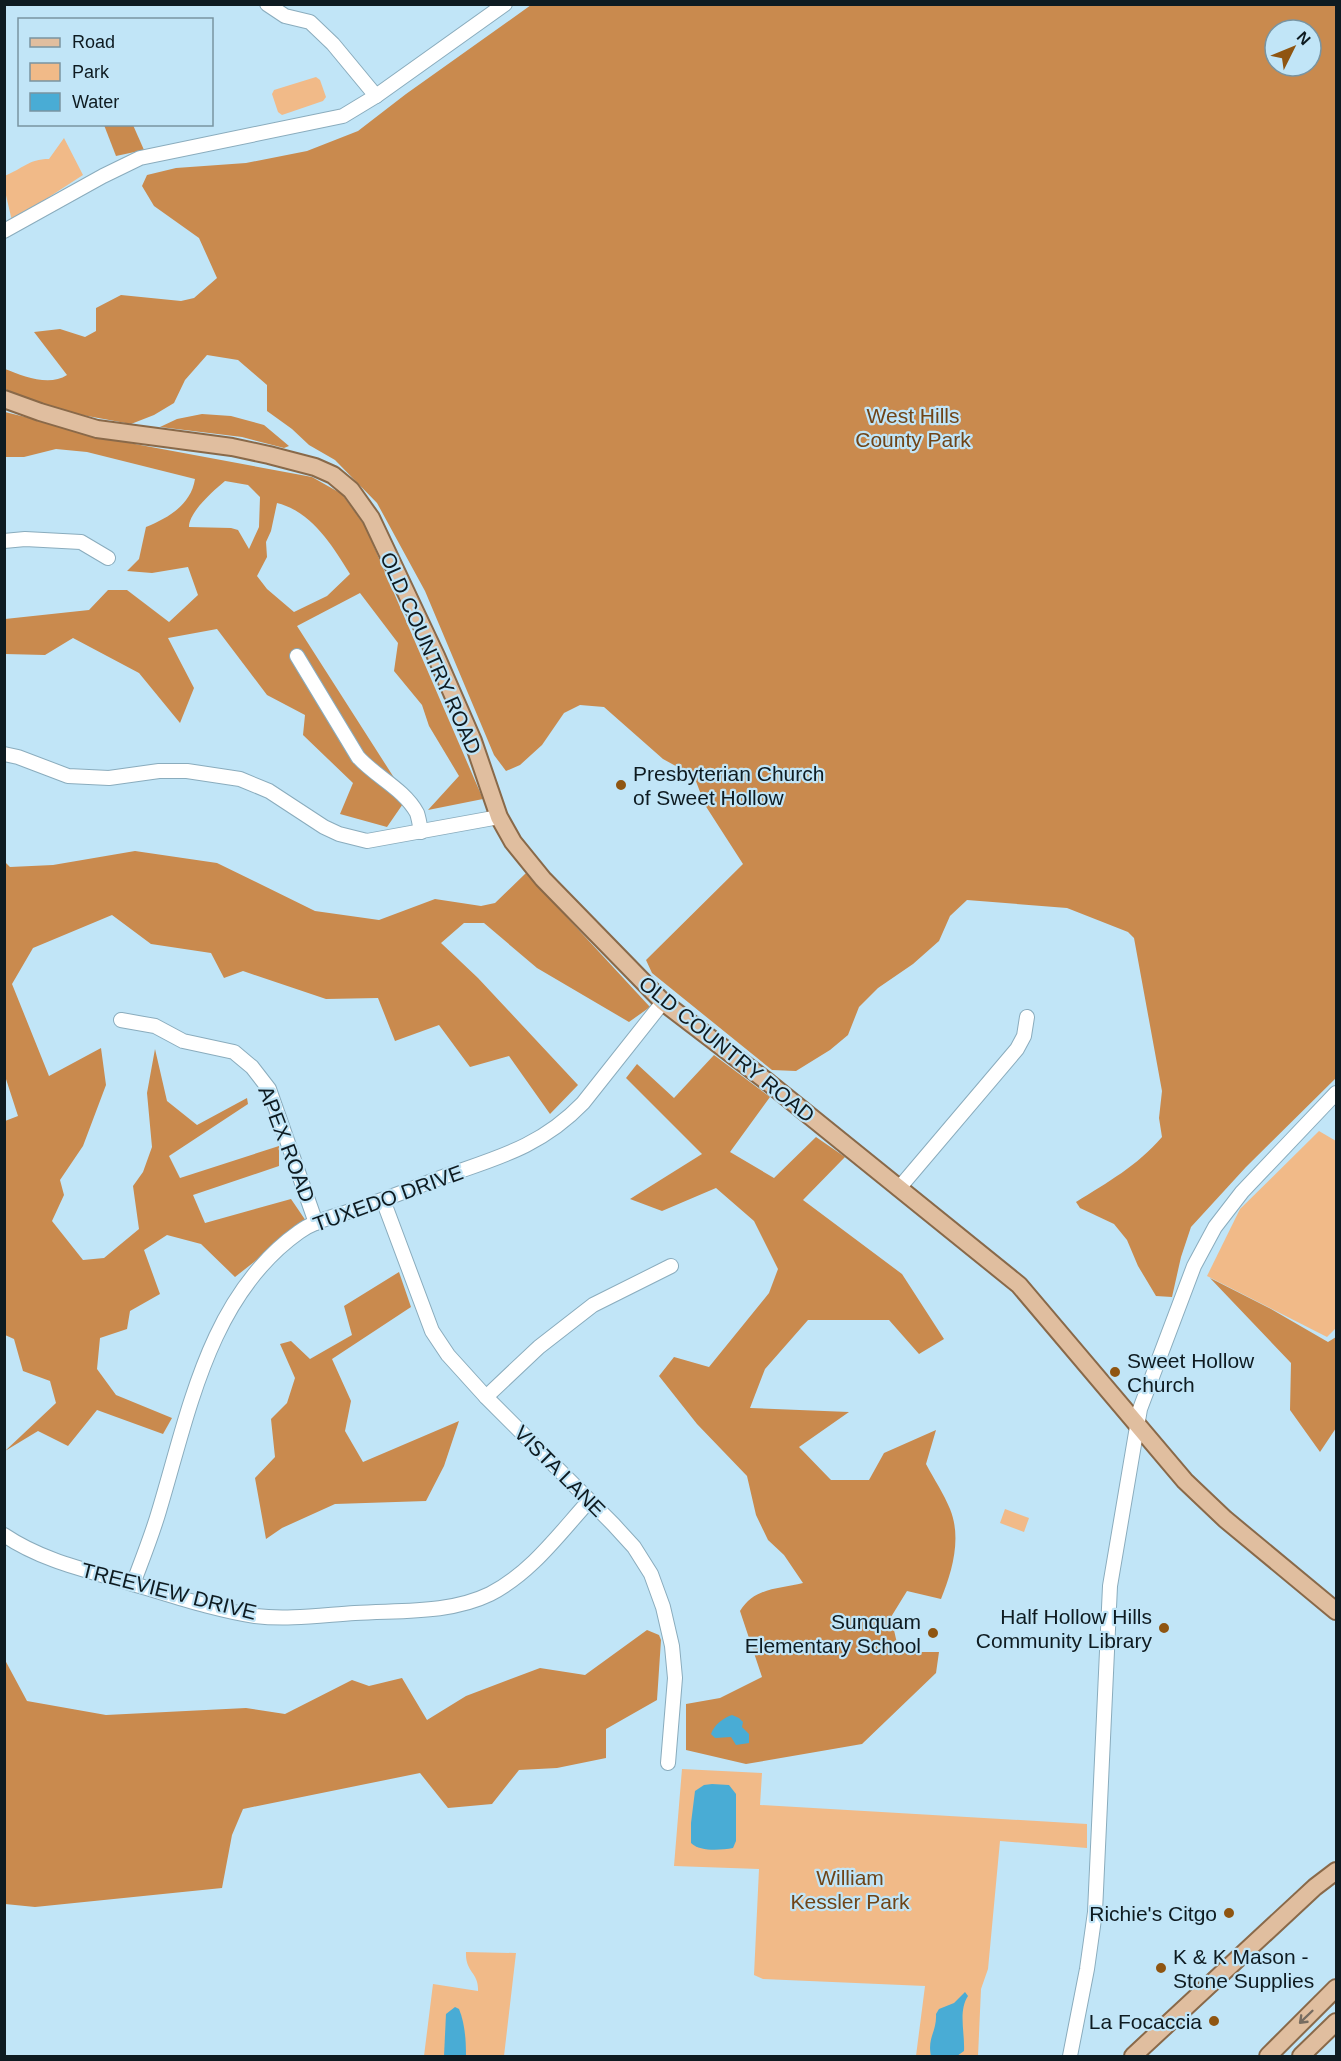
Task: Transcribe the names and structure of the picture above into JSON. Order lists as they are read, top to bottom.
{
  "streets": {
    "main road": ["OLD COUNTRY ROAD"],
    "street": [
      "APEX ROAD",
      "TUXEDO DRIVE",
      "VISTA LANE",
      "TREEVIEW DRIVE"
    ]
  },
  "crossings": [
    ["OLD COUNTRY ROAD", "TUXEDO DRIVE"],
    ["APEX ROAD", "TUXEDO DRIVE"],
    ["TUXEDO DRIVE", "VISTA LANE"],
    ["TUXEDO DRIVE", "TREEVIEW DRIVE"],
    ["VISTA LANE", "TREEVIEW DRIVE"]
  ],
  "parks": ["West Hills County Park", "William Kessler Park"],
  "places": [
    "Presbyterian Church of Sweet Hollow",
    "Sweet Hollow Church",
    "Half Hollow Hills Community Library",
    "Sunquam Elementary School",
    "Richie's Citgo",
    "K & K Mason - Stone Supplies",
    "La Focaccia"
  ],
  "legend": ["Road", "Park", "Water"],
  "north": "top right"
}
